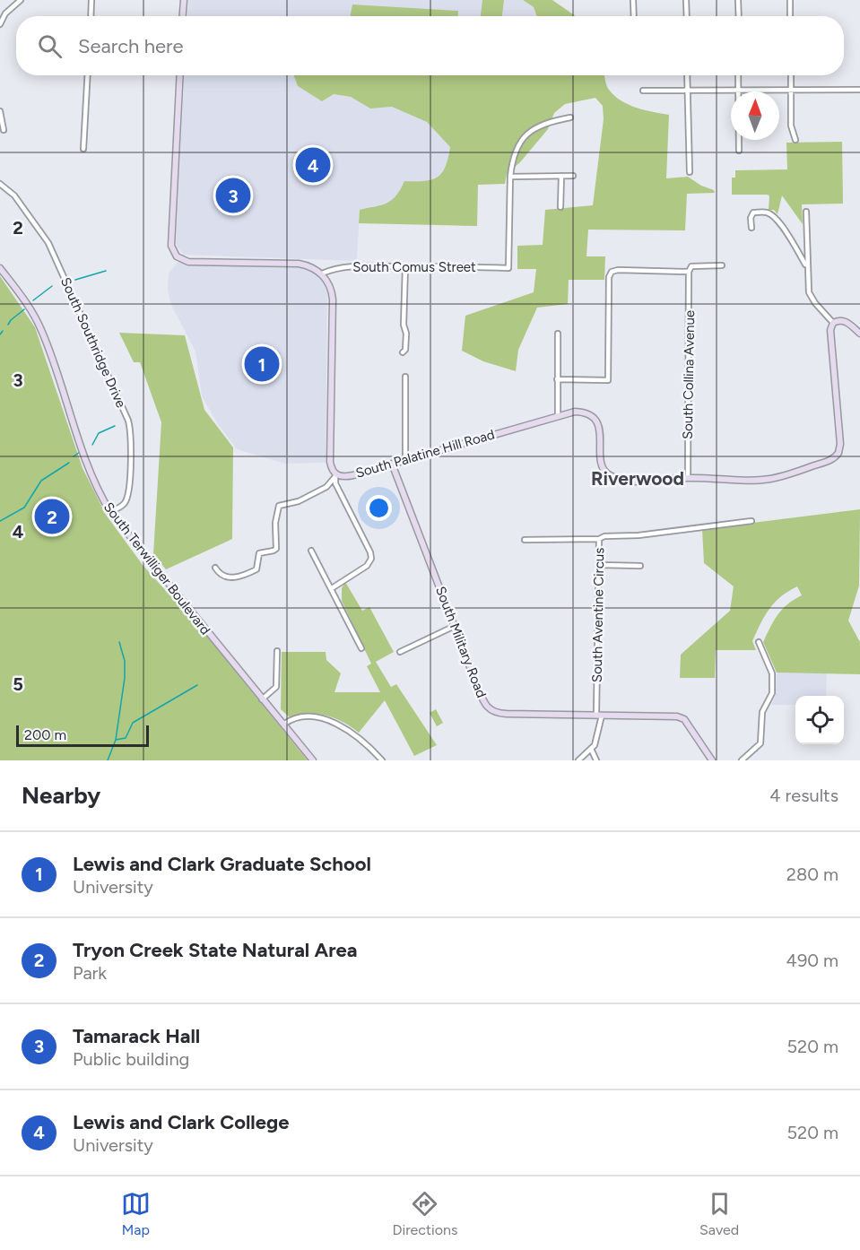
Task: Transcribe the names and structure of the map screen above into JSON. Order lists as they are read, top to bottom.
{
  "streets": {
    "street": [
      "South Comus Street",
      "South Southridge Drive",
      "South Collina Avenue",
      "South Palatine Hill Road",
      "South Terwilliger Boulevard",
      "South Aventine Circus",
      "South Military Road"
    ]
  },
  "crossings": [
    ["South Comus Street", "South Palatine Hill Road"],
    ["South Southridge Drive", "South Terwilliger Boulevard"],
    ["South Collina Avenue", "South Palatine Hill Road"],
    ["South Palatine Hill Road", "South Military Road"],
    ["South Aventine Circus", "South Military Road"]
  ],
  "districts": ["Riverwood"],
  "scale_bar": "200 m",
  "north": "top",
  "page": {
    "search": "Search here",
    "pins": [
      "4",
      "3",
      "1",
      "2"
    ],
    "scale": "200 m",
    "heading": ["Nearby", "4 results"],
    "list": [
      {
        "mark": "1",
        "name": "Lewis and Clark Graduate School",
        "note": "University",
        "value": "280 m"
      },
      {
        "mark": "2",
        "name": "Tryon Creek State Natural Area",
        "note": "Park",
        "value": "490 m"
      },
      {
        "mark": "3",
        "name": "Tamarack Hall",
        "note": "Public building",
        "value": "520 m"
      },
      {
        "mark": "4",
        "name": "Lewis and Clark College",
        "note": "University",
        "value": "520 m"
      }
    ],
    "nav": ["Map", "Directions", "Saved"]
  },
  "grid": {
    "rows": [
      "2",
      "3",
      "4",
      "5"
    ]
  }
}
